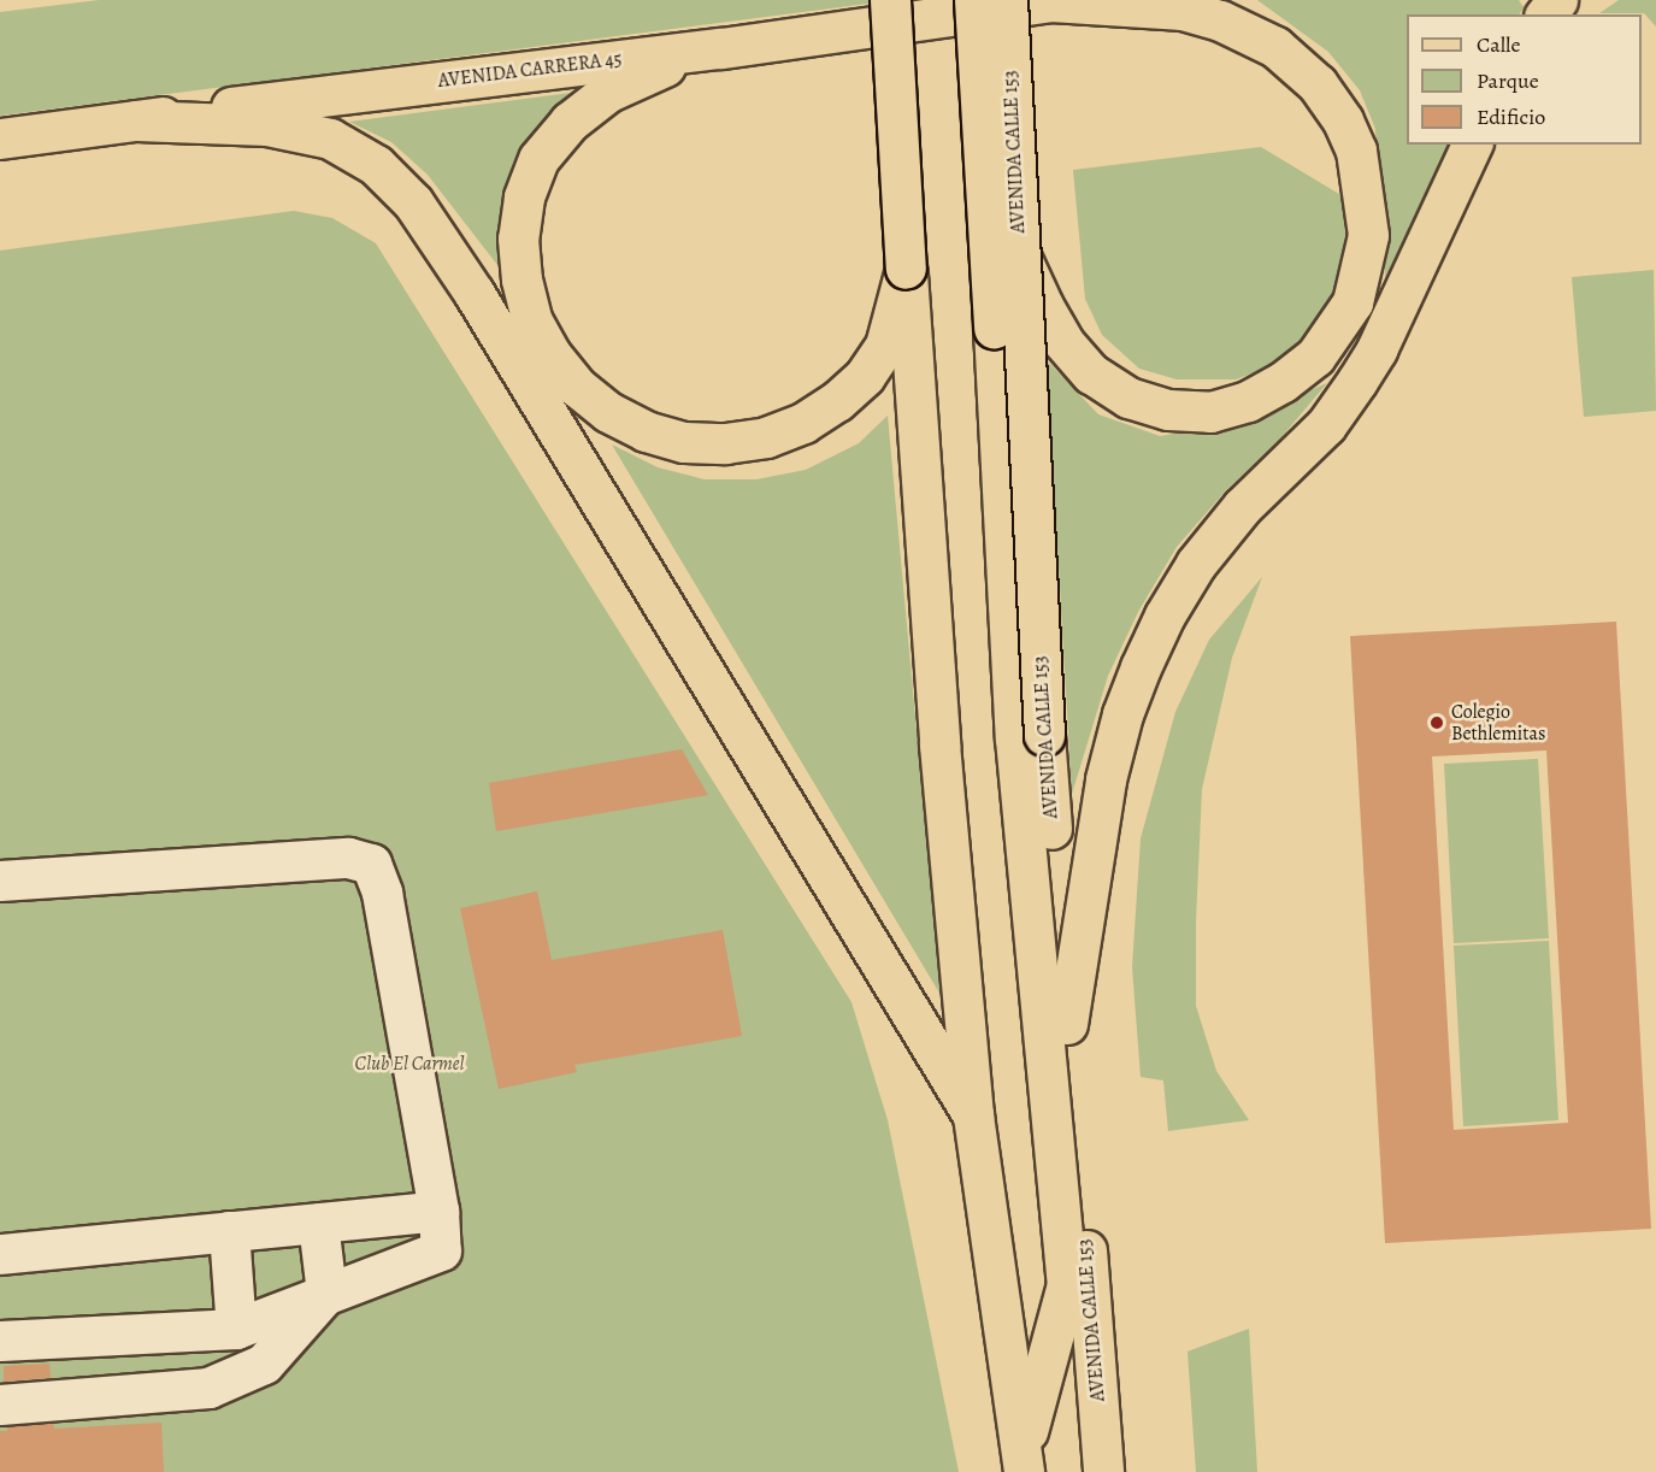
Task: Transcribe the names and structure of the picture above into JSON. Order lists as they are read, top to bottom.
{
  "streets": {
    "main road": ["AVENIDA CARRERA 45", "AVENIDA CALLE 153"]
  },
  "crossings": [
    ["AVENIDA CARRERA 45", "AVENIDA CALLE 153"]
  ],
  "parks": ["Club El Carmel"],
  "places": ["Colegio Bethlemitas"],
  "legend": ["Calle", "Parque", "Edificio"]
}
